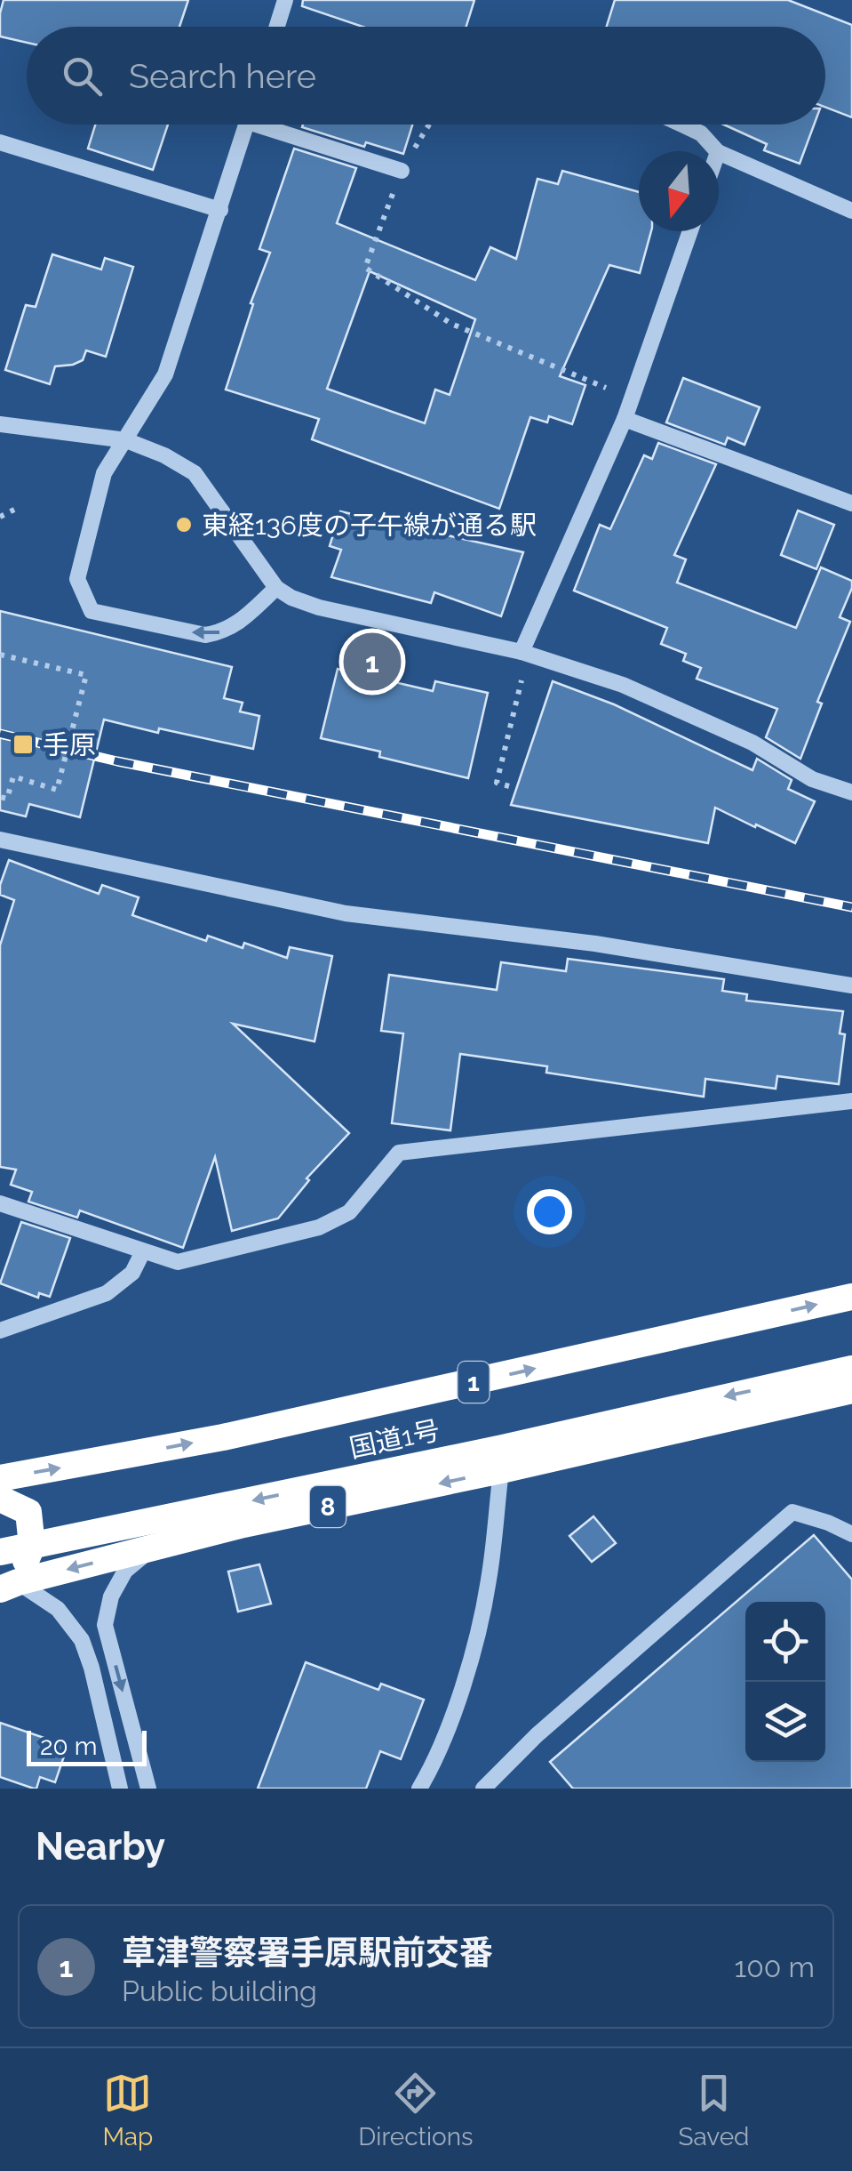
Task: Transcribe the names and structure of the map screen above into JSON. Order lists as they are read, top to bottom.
{
  "streets": {
    "highway": ["1", "国道1号", "8"]
  },
  "places": {
    "other": ["東経136度の子午線が通る駅"],
    "transit": ["手原"]
  },
  "scale_bar": "20 m",
  "north": "bottom",
  "page": {
    "search": "Search here",
    "pins": "1",
    "scale": "20 m",
    "heading": "Nearby",
    "list": [
      {
        "mark": "1",
        "name": "草津警察署手原駅前交番",
        "note": "Public building",
        "value": "100 m"
      }
    ],
    "nav": ["Map", "Directions", "Saved"]
  }
}
